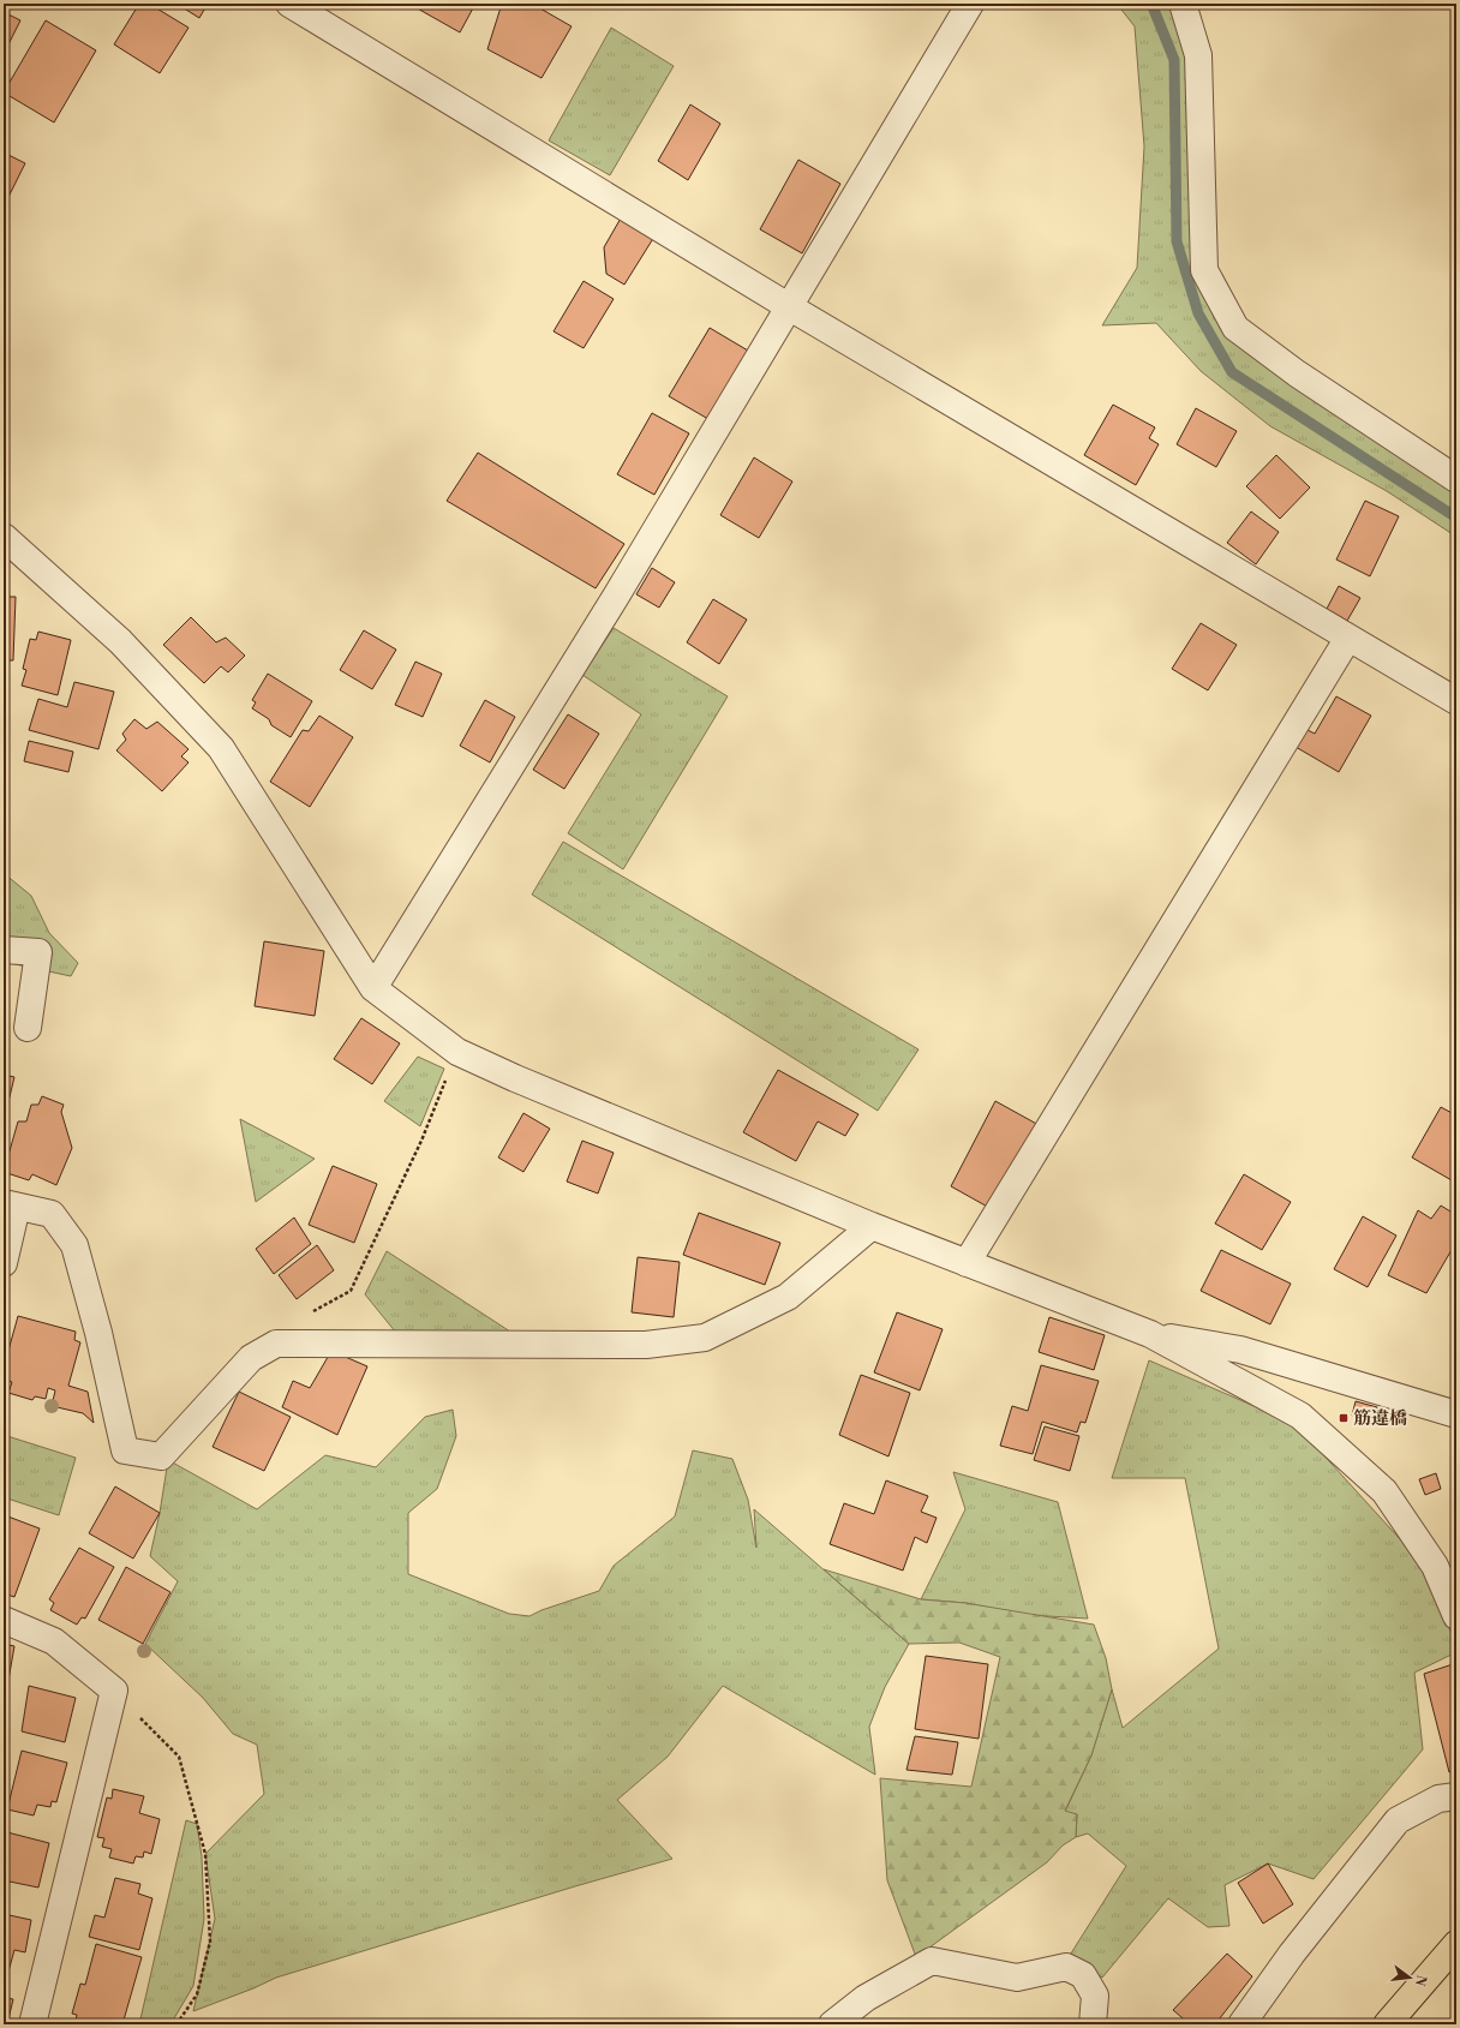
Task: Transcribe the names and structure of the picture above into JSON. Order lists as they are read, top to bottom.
{
  "places": {
    "transit": ["筋違橋"]
  },
  "north": "right"
}
